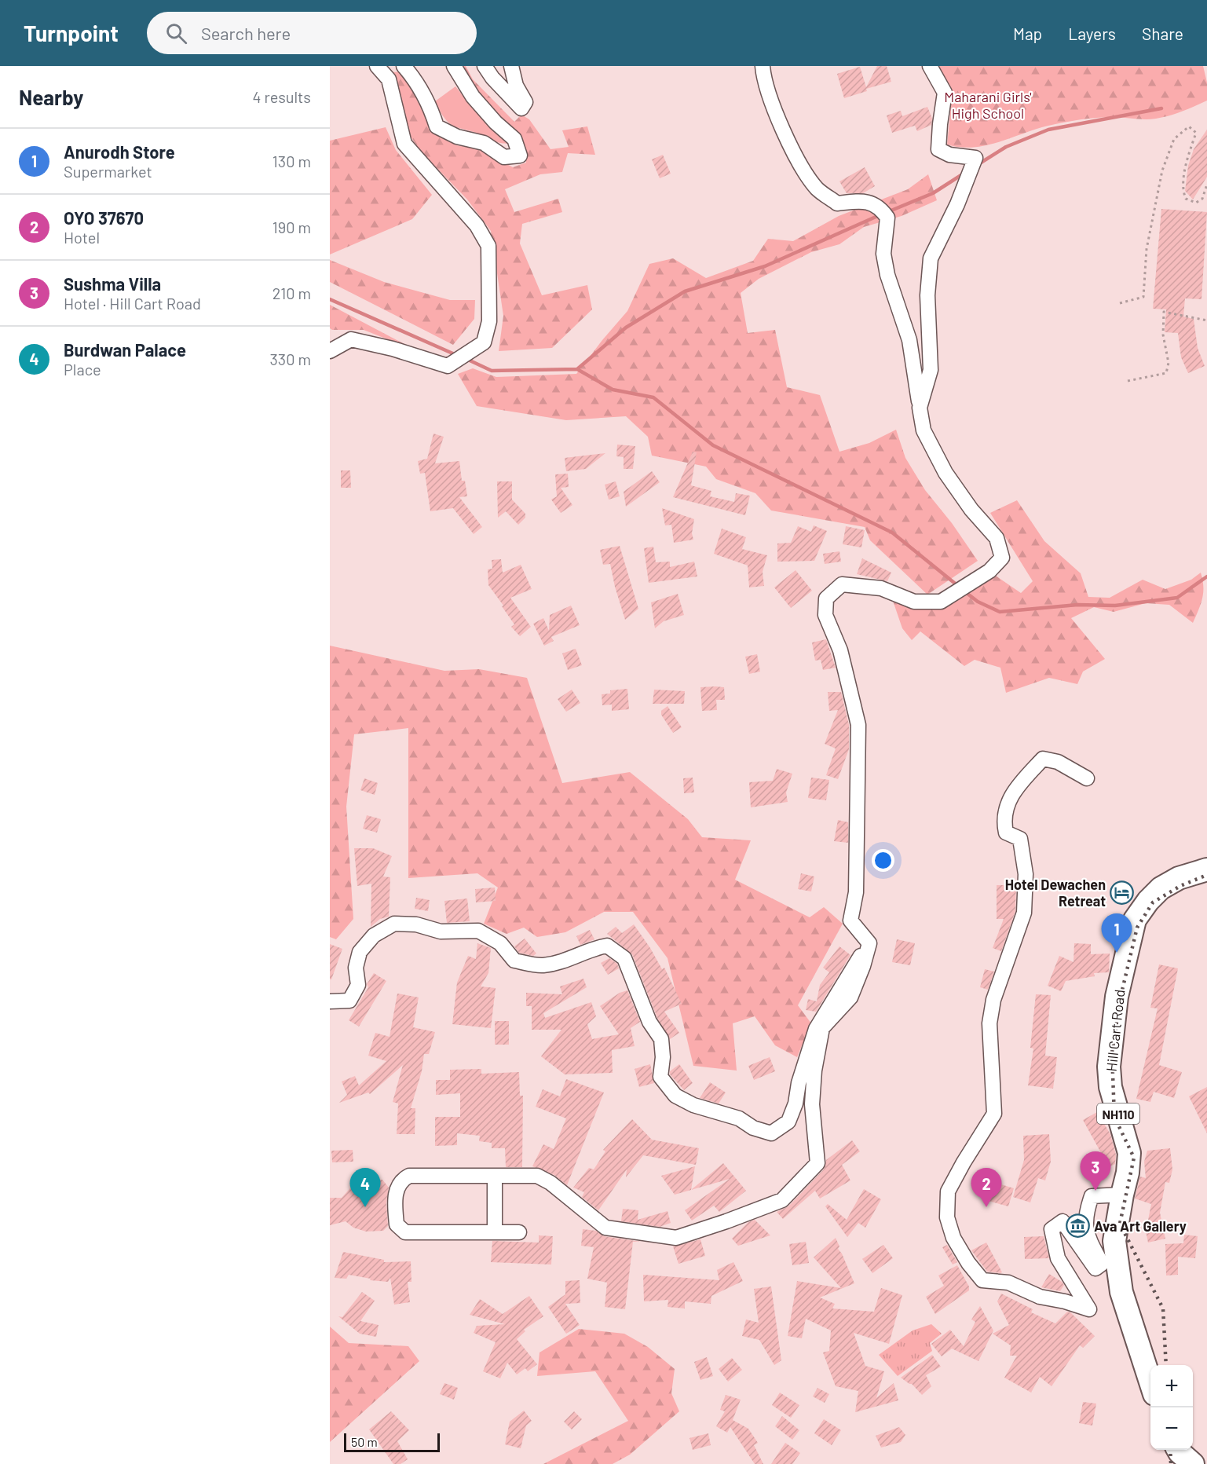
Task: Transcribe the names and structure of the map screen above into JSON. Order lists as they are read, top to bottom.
{
  "streets": {
    "highway": ["Hill Cart Road", "NH110"]
  },
  "parks": ["Maharani Girls' High School"],
  "places": {
    "hotel": ["Hotel Dewachen Retreat"],
    "museum": ["Ava Art Gallery"]
  },
  "scale_bar": "50 m",
  "page": {
    "header": "Turnpoint",
    "search": "Search here",
    "nav": ["Map", "Layers", "Share"],
    "heading": ["Nearby", "4 results"],
    "list": [
      {
        "mark": "1",
        "name": "Anurodh Store",
        "note": "Supermarket",
        "value": "130 m"
      },
      {
        "mark": "2",
        "name": "OYO 37670",
        "note": "Hotel",
        "value": "190 m"
      },
      {
        "mark": "3",
        "name": "Sushma Villa",
        "note": "Hotel · Hill Cart Road",
        "value": "210 m"
      },
      {
        "mark": "4",
        "name": "Burdwan Palace",
        "note": "Place",
        "value": "330 m"
      }
    ],
    "pins": [
      "1",
      "3",
      "2",
      "4"
    ],
    "map_buttons": ["+", "−"],
    "scale": "50 m"
  }
}
